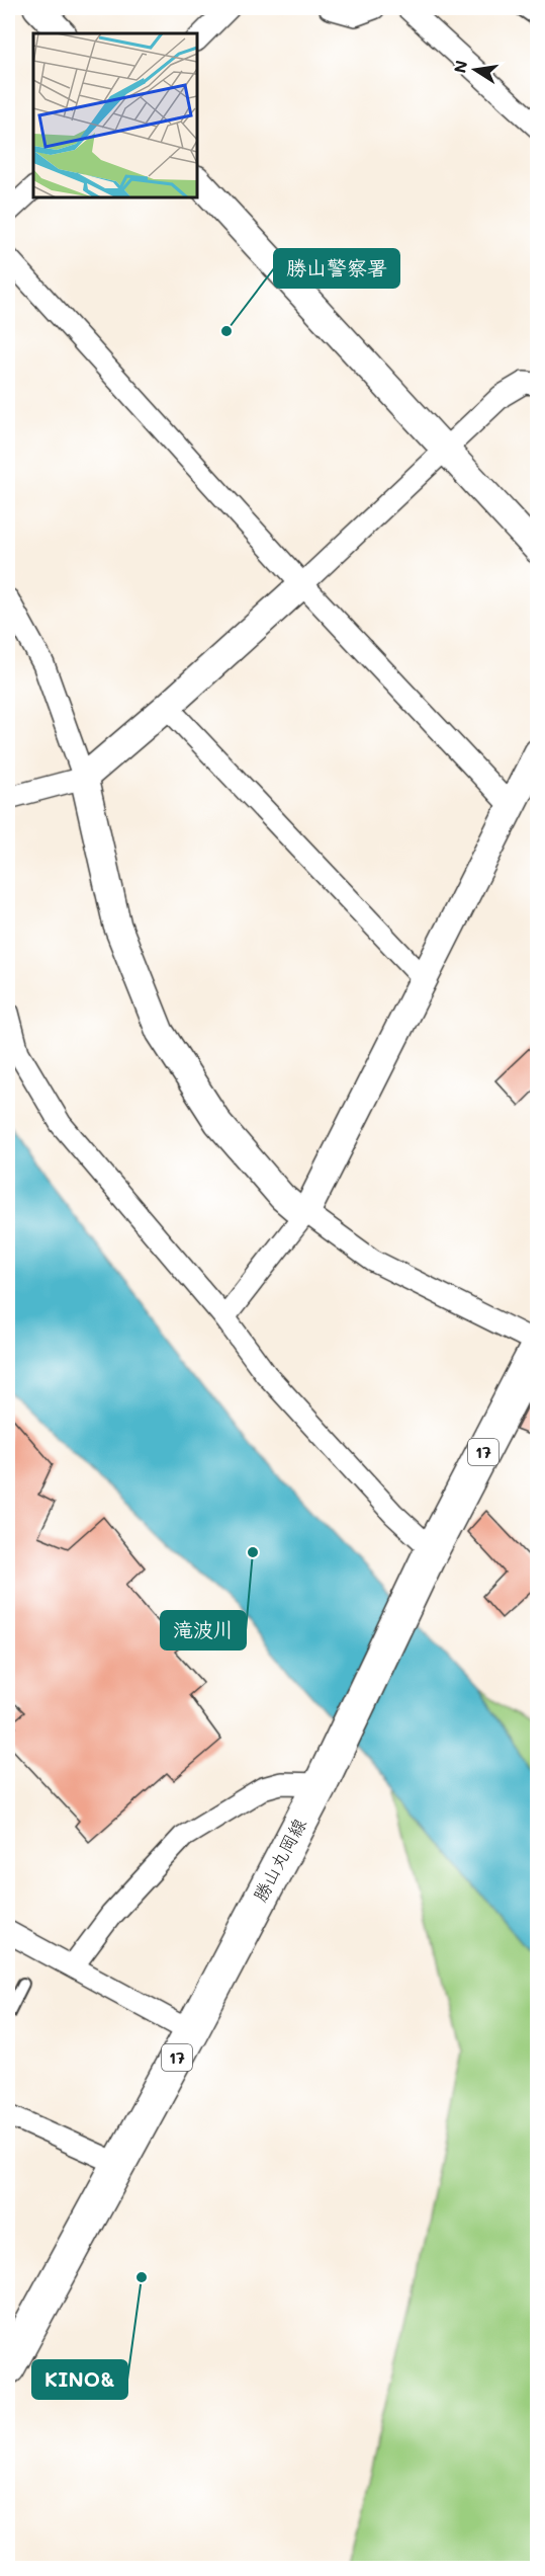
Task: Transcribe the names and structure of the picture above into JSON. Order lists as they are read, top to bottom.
{
  "streets": {
    "main road": ["17", "勝山丸岡線"]
  },
  "places": ["勝山警察署", "滝波川", "KINO&"],
  "north": "left"
}
